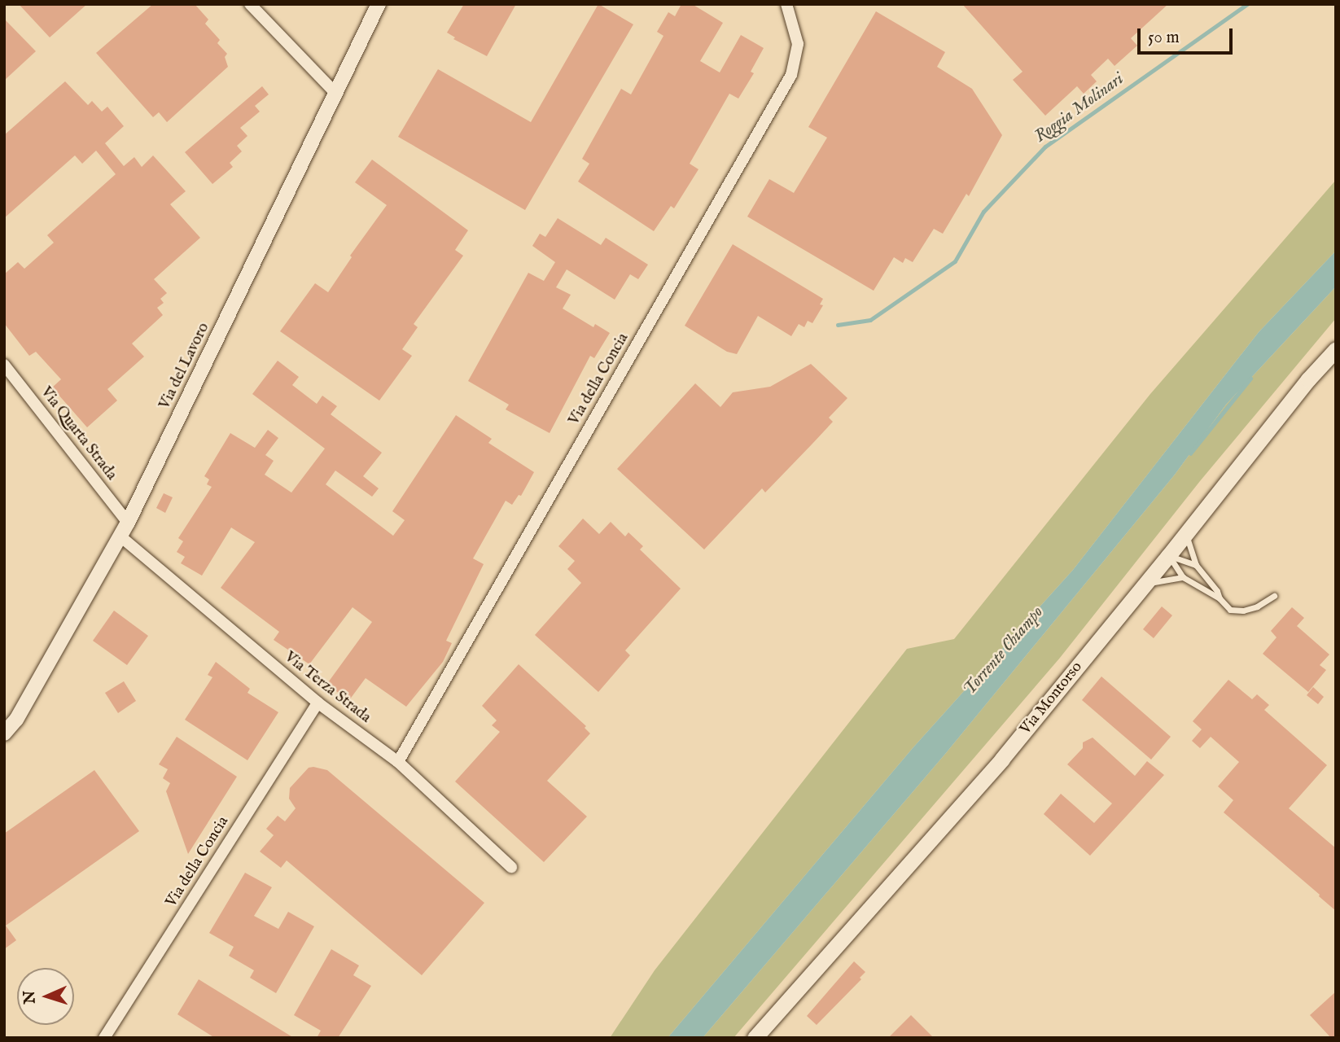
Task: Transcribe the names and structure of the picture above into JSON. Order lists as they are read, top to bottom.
{
  "streets": {
    "main road": ["Via Montorso"],
    "street": [
      "Via del Lavoro",
      "Via della Concia",
      "Via Quarta Strada",
      "Via Terza Strada"
    ]
  },
  "crossings": [
    ["Via del Lavoro", "Via Quarta Strada"],
    ["Via del Lavoro", "Via Terza Strada"],
    ["Via della Concia", "Via Terza Strada"]
  ],
  "water": ["Roggia Molinari", "Torrente Chiampo"],
  "scale_bar": "50 m",
  "north": "left"
}
